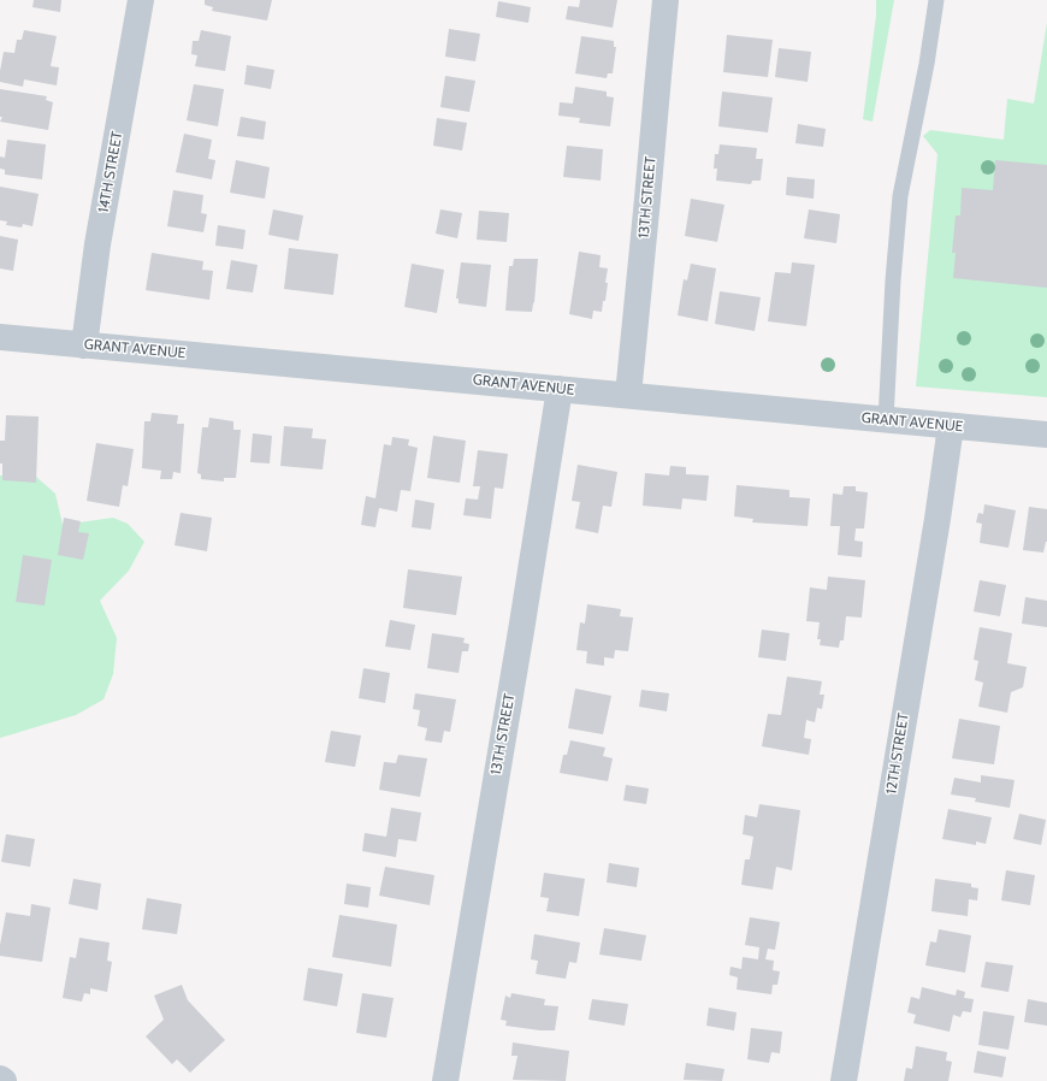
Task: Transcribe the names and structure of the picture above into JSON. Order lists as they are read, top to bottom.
{
  "streets": {
    "street": [
      "14TH STREET",
      "13TH STREET",
      "GRANT AVENUE",
      "12TH STREET"
    ]
  },
  "crossings": [
    ["14TH STREET", "GRANT AVENUE"],
    ["13TH STREET", "GRANT AVENUE"],
    ["GRANT AVENUE", "12TH STREET"]
  ]
}
